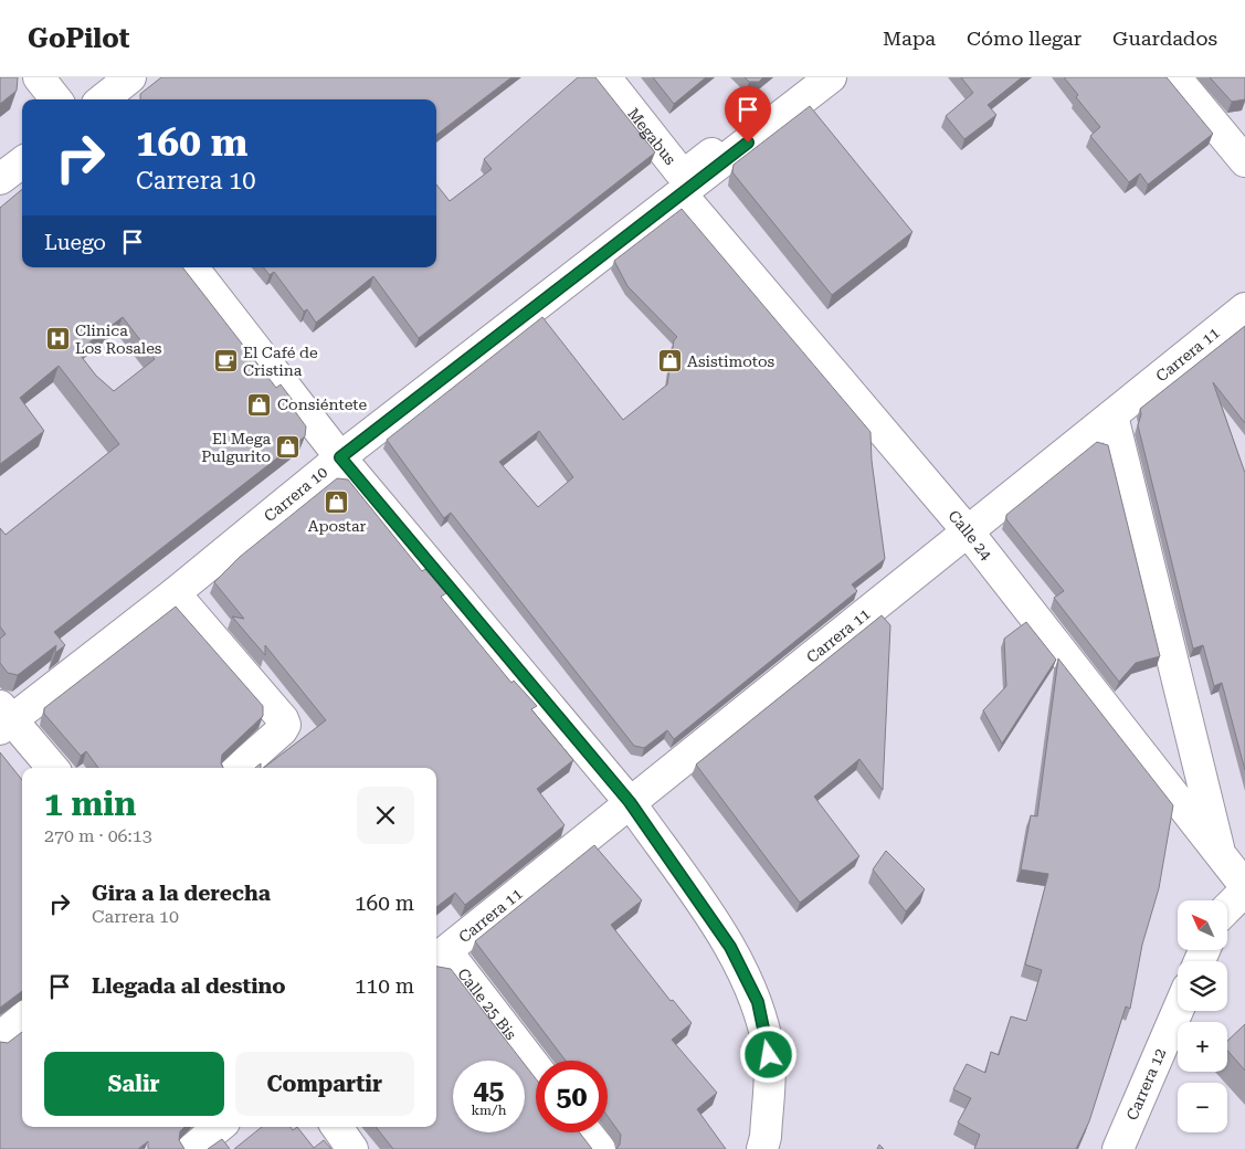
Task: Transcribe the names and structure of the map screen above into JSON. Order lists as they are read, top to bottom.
{
  "streets": {
    "street": [
      "Megabus",
      "Carrera 11",
      "Carrera 10",
      "Calle 24",
      "Calle 25 Bis",
      "Carrera 12"
    ]
  },
  "crossings": [
    ["Carrera 11", "Calle 24"],
    ["Carrera 11", "Calle 25 Bis"],
    ["Carrera 10", "Calle 24"]
  ],
  "places": {
    "hospital": ["Clinica Los Rosales"],
    "cafe": ["El Café de Cristina"],
    "shop": [
      "Asistimotos",
      "Consiéntete",
      "El Mega Pulgurito",
      "Apostar"
    ]
  },
  "north": "top left",
  "page": {
    "header": "GoPilot",
    "nav": ["Mapa", "Cómo llegar", "Guardados"],
    "turn": ["160 m", "Carrera 10"],
    "then": "Luego",
    "heading": ["1 min", "270 m · 06:13"],
    "list": [
      {
        "name": "Gira a la derecha",
        "note": "Carrera 10",
        "value": "160 m"
      },
      {
        "name": "Llegada al destino",
        "value": "110 m"
      }
    ],
    "map_buttons": ["+", "−"],
    "buttons": ["Salir", "Compartir"],
    "speed": "45 km/h",
    "limit": "50"
  }
}
